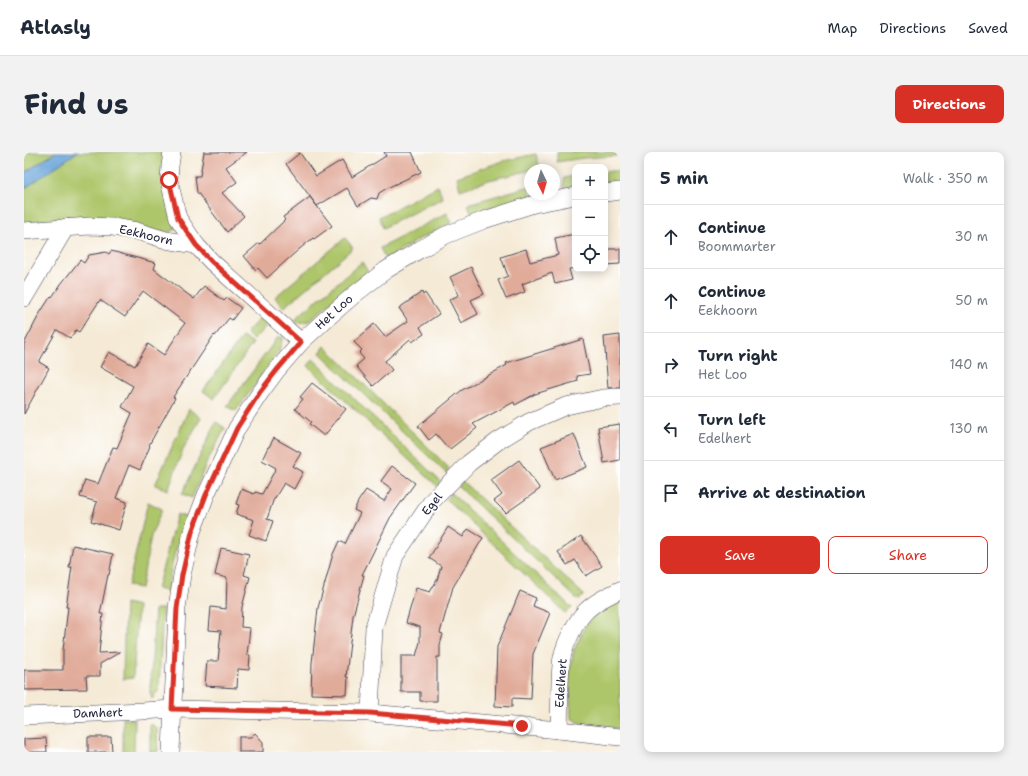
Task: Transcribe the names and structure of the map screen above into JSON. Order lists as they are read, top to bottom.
{
  "streets": {
    "street": [
      "Eekhoorn",
      "Het Loo",
      "Egel",
      "Edelhert",
      "Damhert"
    ]
  },
  "crossings": [
    ["Het Loo", "Damhert"]
  ],
  "north": "bottom",
  "page": {
    "header": "Atlasly",
    "nav": ["Map", "Directions", "Saved"],
    "title": "Find us",
    "buttons": [
      "Directions",
      ["Save", "Share"]
    ],
    "heading": ["5 min", "Walk · 350 m"],
    "map_buttons": ["+", "−"],
    "list": [
      ["Continue", "Boommarter", "30 m"],
      ["Continue", "Eekhoorn", "50 m"],
      ["Turn right", "Het Loo", "140 m"],
      ["Turn left", "Edelhert", "130 m"],
      "Arrive at destination"
    ]
  }
}
